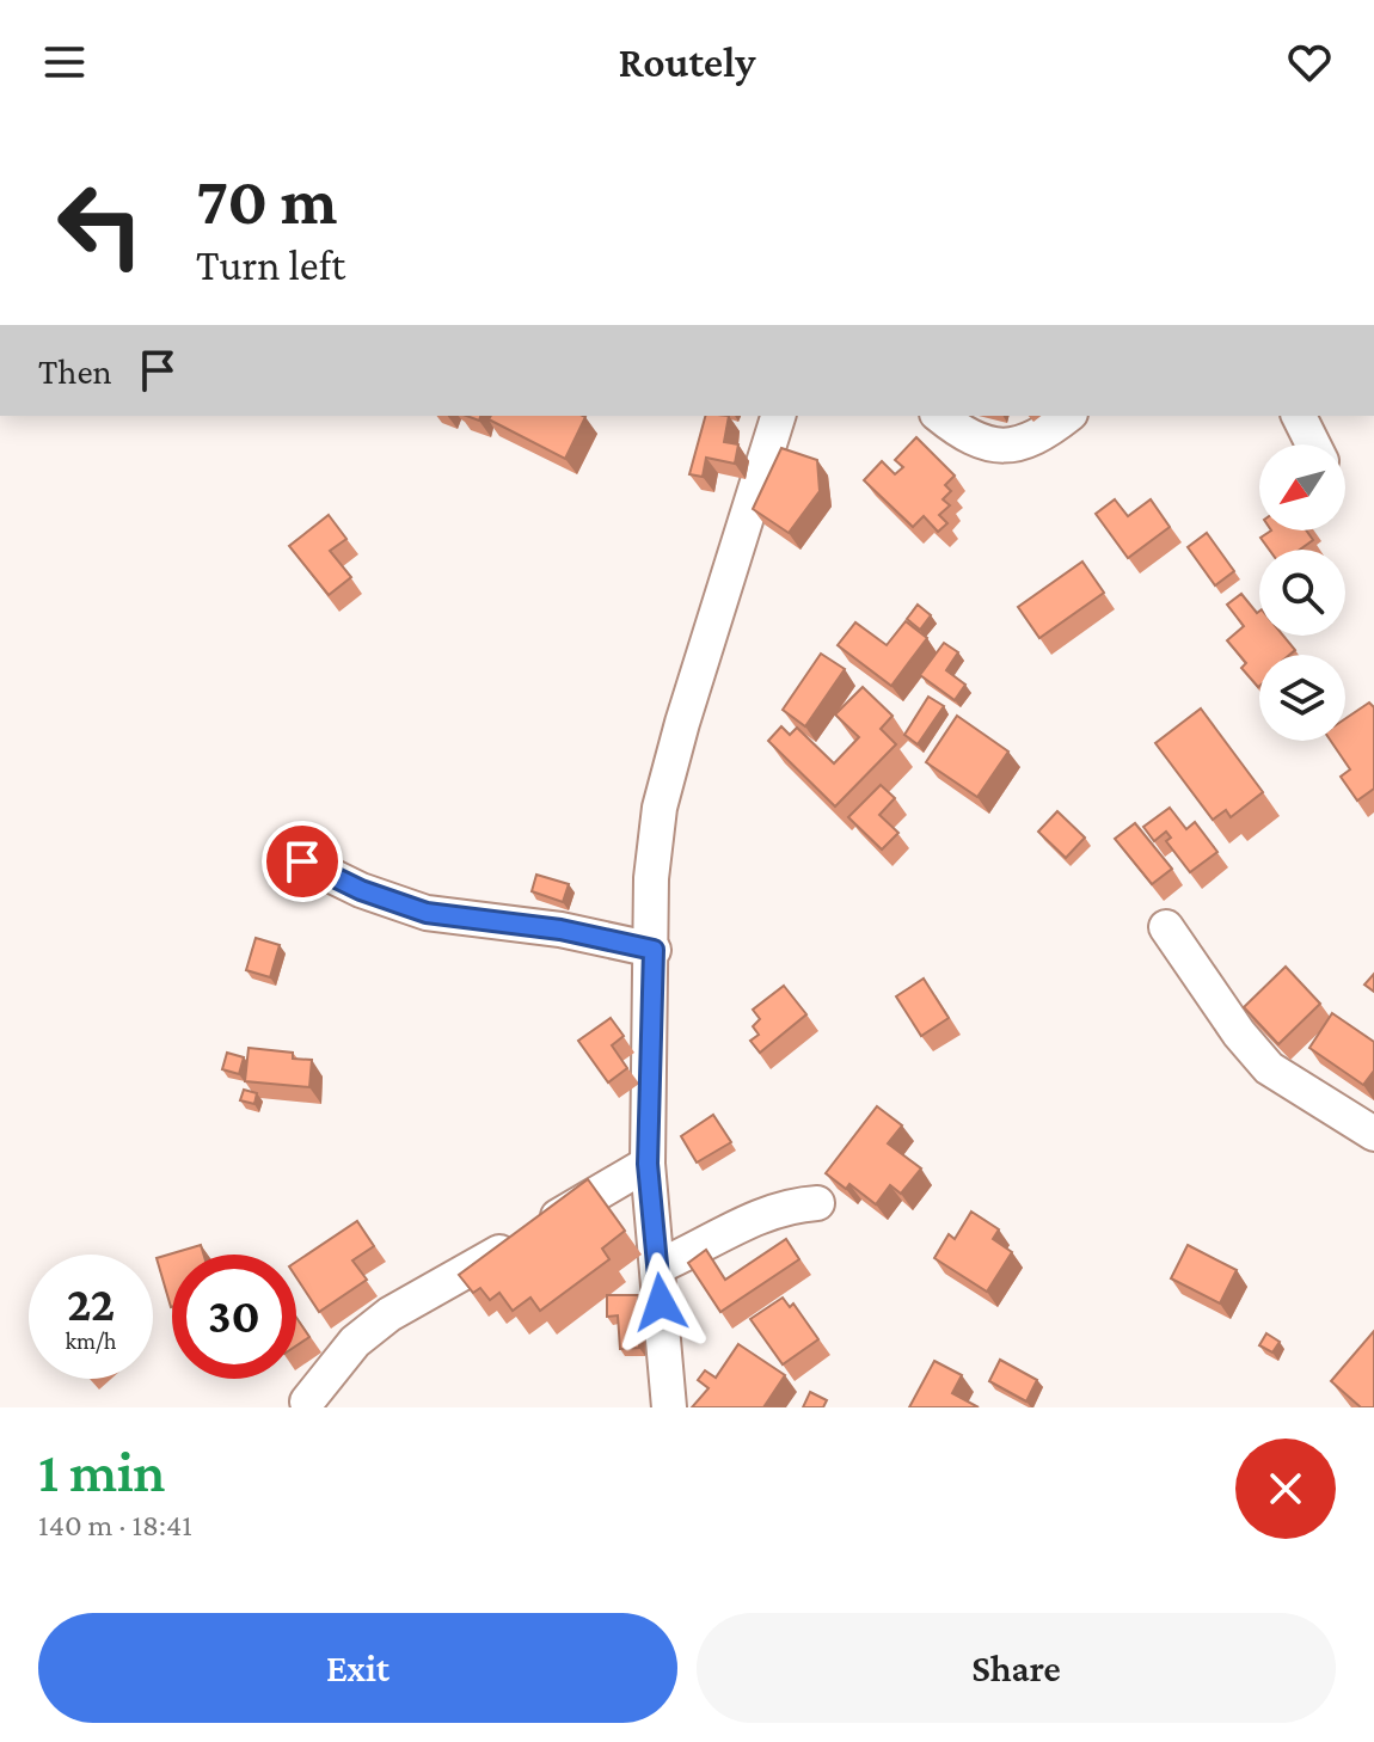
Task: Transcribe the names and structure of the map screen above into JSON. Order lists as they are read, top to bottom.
{
  "north": "bottom left",
  "page": {
    "header": "Routely",
    "turn": ["70 m", "Turn left"],
    "then": "Then",
    "speed": "22 km/h",
    "limit": "30",
    "heading": ["1 min", "140 m · 18:41"],
    "buttons": ["Exit", "Share"]
  }
}
